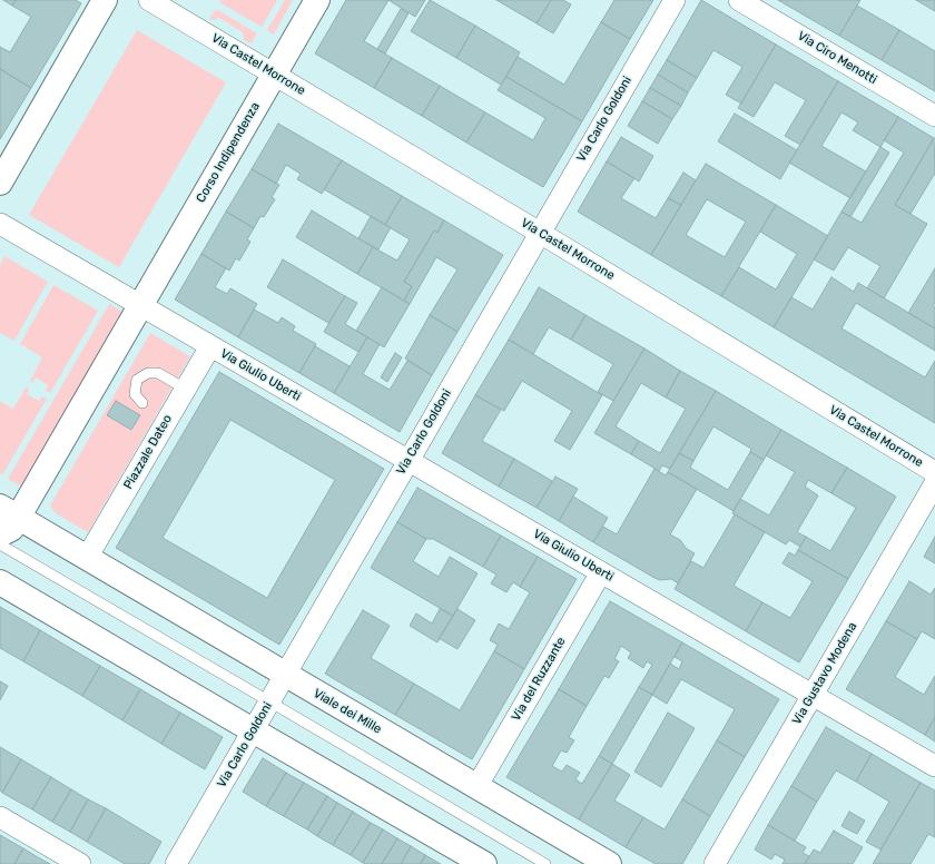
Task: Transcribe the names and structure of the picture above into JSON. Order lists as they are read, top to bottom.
{
  "streets": {
    "main road": ["Corso Indipendenza", "Viale dei Mille"],
    "street": [
      "Via Ciro Menotti",
      "Via Castel Morrone",
      "Via Carlo Goldoni",
      "Via Giulio Uberti",
      "Piazzale Dateo",
      "Via Gustavo Modena",
      "Via del Ruzzante"
    ]
  },
  "crossings": [
    ["Via Castel Morrone", "Via Carlo Goldoni"],
    ["Via Castel Morrone", "Corso Indipendenza"],
    ["Via Carlo Goldoni", "Via Giulio Uberti"],
    ["Via Carlo Goldoni", "Viale dei Mille"],
    ["Via Giulio Uberti", "Piazzale Dateo"],
    ["Via Giulio Uberti", "Via Gustavo Modena"],
    ["Via Giulio Uberti", "Via del Ruzzante"],
    ["Piazzale Dateo", "Viale dei Mille"],
    ["Via del Ruzzante", "Viale dei Mille"]
  ]
}
